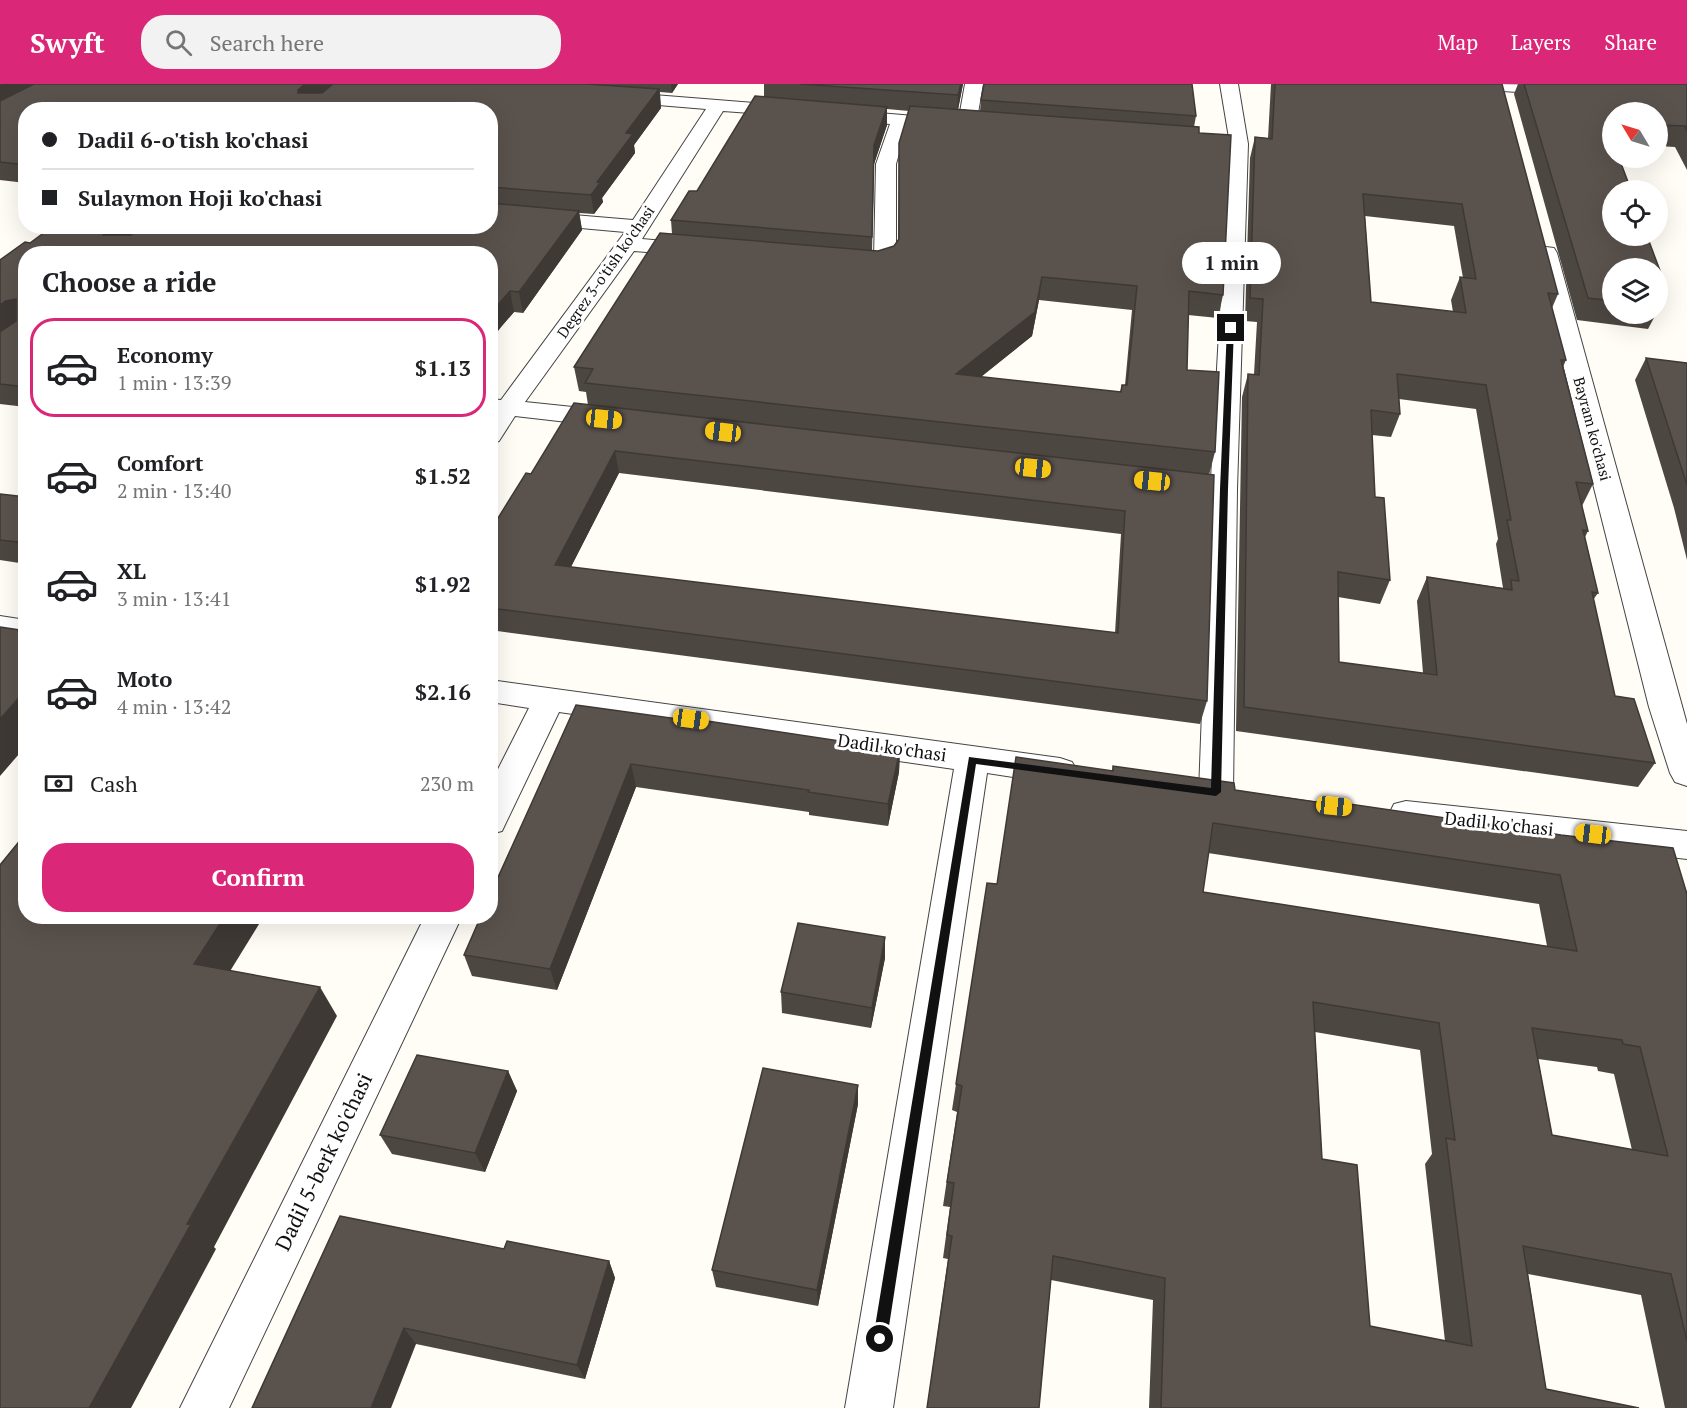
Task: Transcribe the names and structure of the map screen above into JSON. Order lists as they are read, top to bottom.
{
  "streets": {
    "street": [
      "Degrez 3-o'tish ko'chasi",
      "Bayram ko'chasi",
      "Dadil ko'chasi",
      "Dadil 5-berk ko'chasi"
    ]
  },
  "north": "top left",
  "page": {
    "header": "Swyft",
    "search": "Search here",
    "nav": ["Map", "Layers", "Share"],
    "banner": ["Dadil 6-o'tish ko'chasi", "Sulaymon Hoji ko'chasi"],
    "bubble": "1 min",
    "heading": "Choose a ride",
    "list": [
      {
        "name": "Economy",
        "note": "1 min · 13:39",
        "value": "$1.13"
      },
      {
        "name": "Comfort",
        "note": "2 min · 13:40",
        "value": "$1.52"
      },
      {
        "name": "XL",
        "note": "3 min · 13:41",
        "value": "$1.92"
      },
      {
        "name": "Moto",
        "note": "4 min · 13:42",
        "value": "$2.16"
      }
    ],
    "pay": ["Cash", "230 m"],
    "buttons": "Confirm"
  }
}
